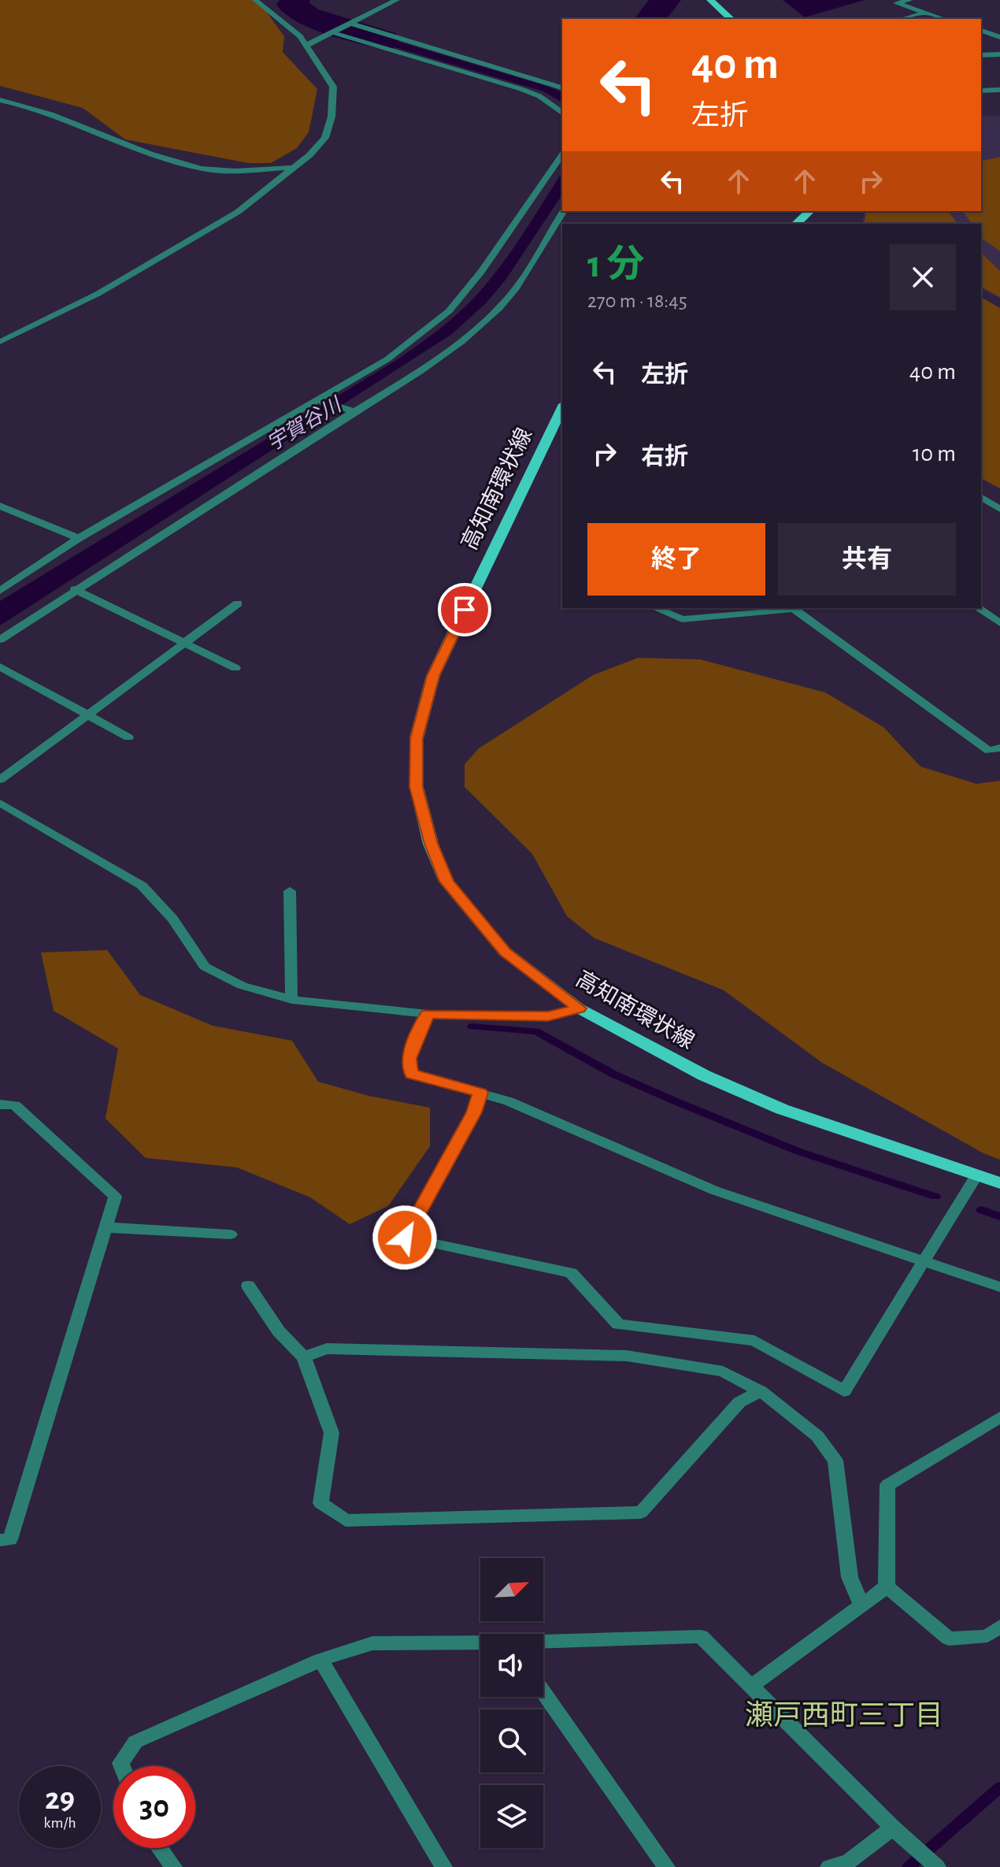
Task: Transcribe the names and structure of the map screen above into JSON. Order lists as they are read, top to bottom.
{
  "streets": {
    "main road": ["高知南環状線"]
  },
  "districts": ["瀬戸西町三丁目"],
  "water": ["宇賀谷川"],
  "north": "top right",
  "page": {
    "turn": ["40 m", "左折"],
    "heading": ["1 分", "270 m · 18:45"],
    "list": [
      {
        "name": "左折",
        "value": "40 m"
      },
      {
        "name": "右折",
        "value": "10 m"
      }
    ],
    "buttons": ["終了", "共有"],
    "speed": "29 km/h",
    "limit": "30"
  }
}
